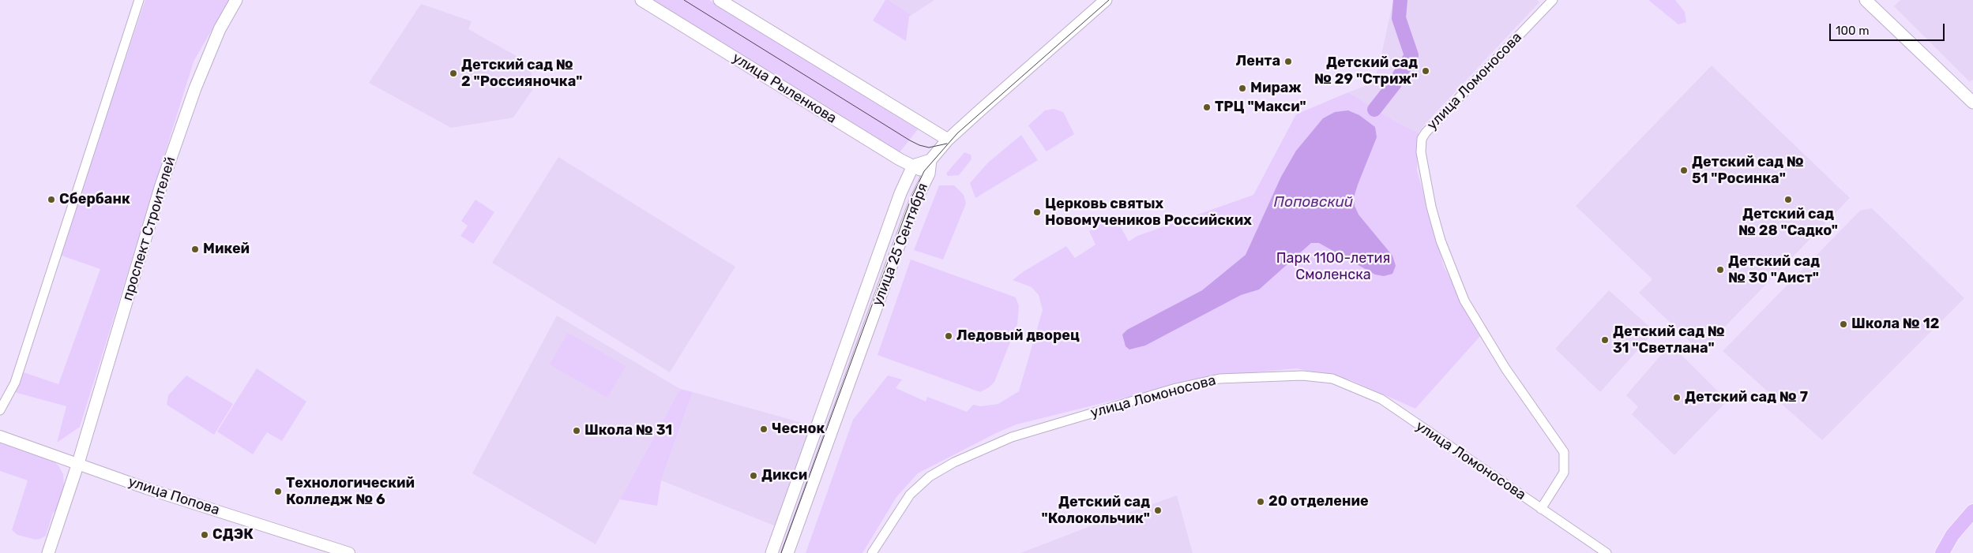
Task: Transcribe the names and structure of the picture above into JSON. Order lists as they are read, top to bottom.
{
  "streets": {
    "main road": ["улица Рыленкова", "проспект Строителей", "улица 25 Сентября"],
    "street": ["улица Ломоносова", "улица Попова"]
  },
  "crossings": [
    ["улица Рыленкова", "улица 25 Сентября"],
    ["проспект Строителей", "улица Попова"]
  ],
  "water": ["Поповский"],
  "parks": ["Парк 1100-летия Смоленска"],
  "places": [
    "Лента",
    "Детский сад № 29 \"Стриж\"",
    "Детский сад № 2 \"Россияночка\"",
    "Мираж",
    "ТРЦ \"Макси\"",
    "Детский сад № 51 \"Росинка\"",
    "Сбербанк",
    "Детский сад № 28 \"Садко\"",
    "Церковь святых Новомучеников Российских",
    "Микей",
    "Детский сад № 30 \"Аист\"",
    "Школа № 12",
    "Ледовый дворец",
    "Детский сад № 31 \"Светлана\"",
    "Детский сад № 7",
    "Чеснок",
    "Школа № 31",
    "Дикси",
    "Технологический Колледж № 6",
    "20 отделение",
    "Детский сад \"Колокольчик\"",
    "СДЭК"
  ],
  "scale_bar": "100 m"
}
